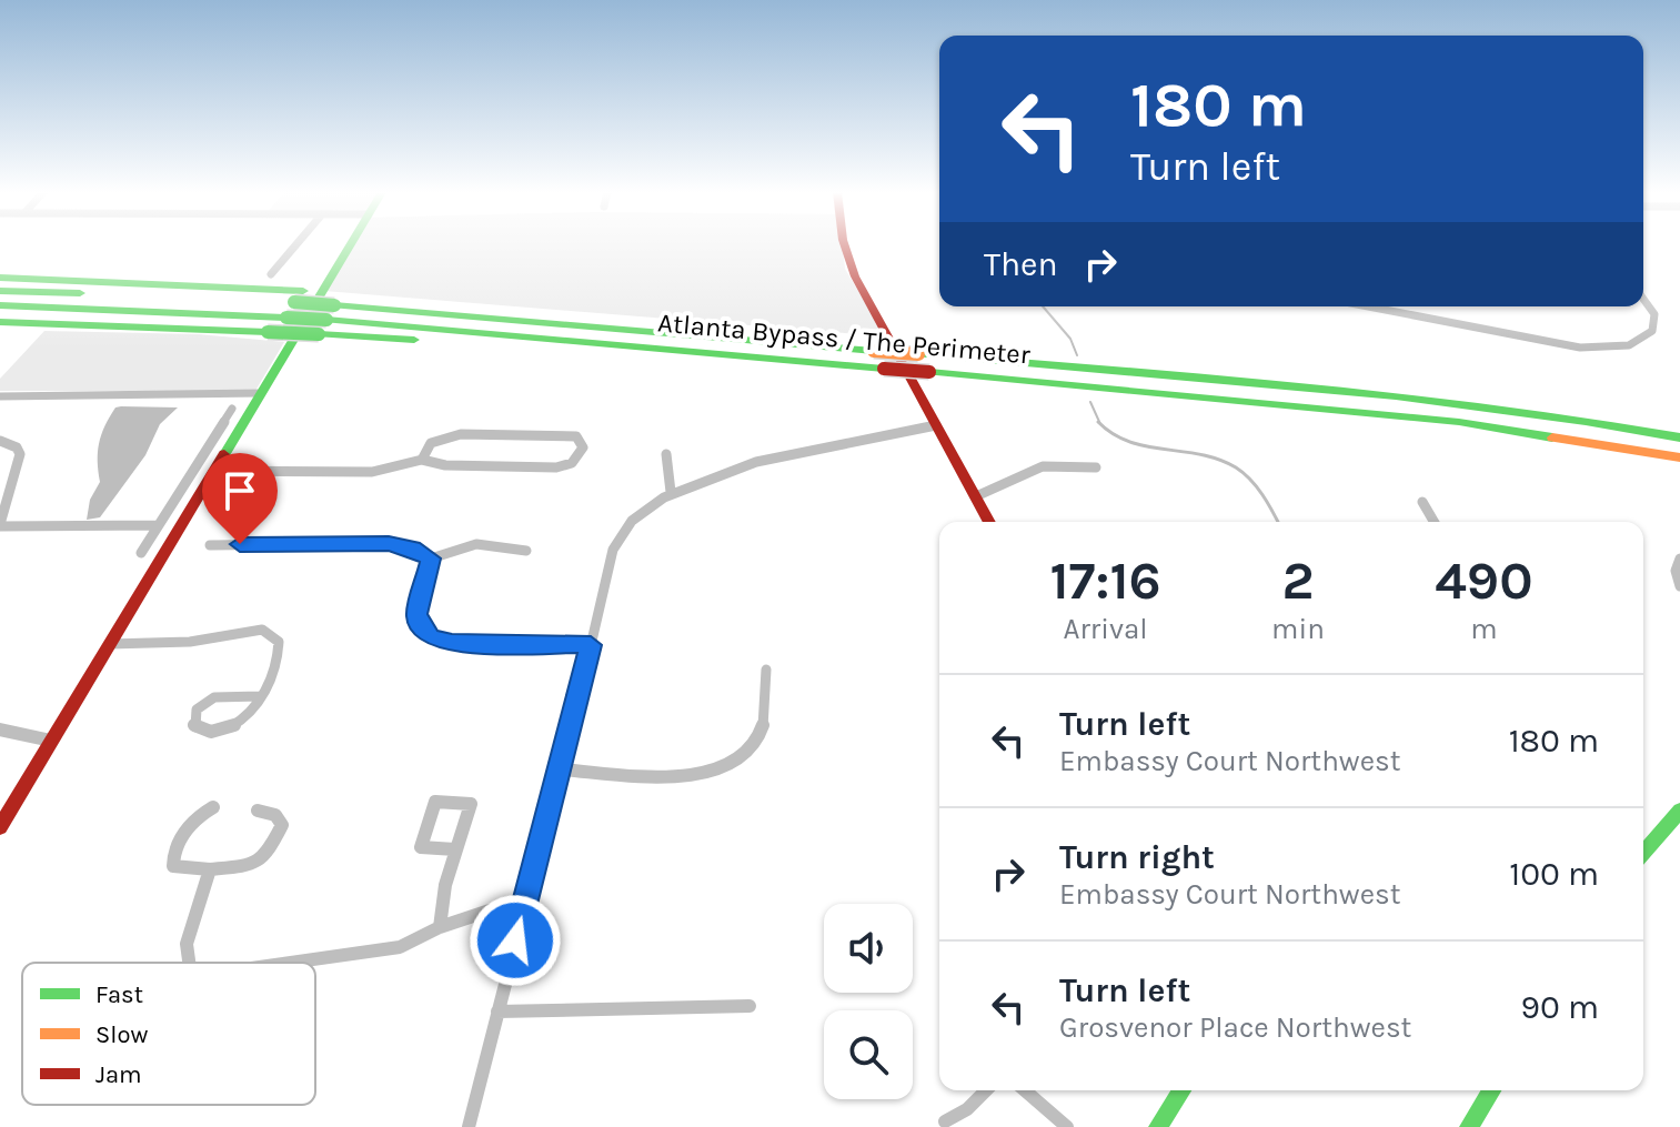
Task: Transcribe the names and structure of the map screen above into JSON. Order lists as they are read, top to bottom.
{
  "streets": {
    "main road": ["Atlanta Bypass / The Perimeter"]
  },
  "legend": ["Fast", "Slow", "Jam"],
  "page": {
    "turn": ["180 m", "Turn left"],
    "then": "Then",
    "eta": [
      "17:16",
      "Arrival",
      "2",
      "min",
      "490",
      "m"
    ],
    "list": [
      {
        "name": "Turn left",
        "note": "Embassy Court Northwest",
        "value": "180 m"
      },
      {
        "name": "Turn right",
        "note": "Embassy Court Northwest",
        "value": "100 m"
      },
      {
        "name": "Turn left",
        "note": "Grosvenor Place Northwest",
        "value": "90 m"
      }
    ]
  }
}
